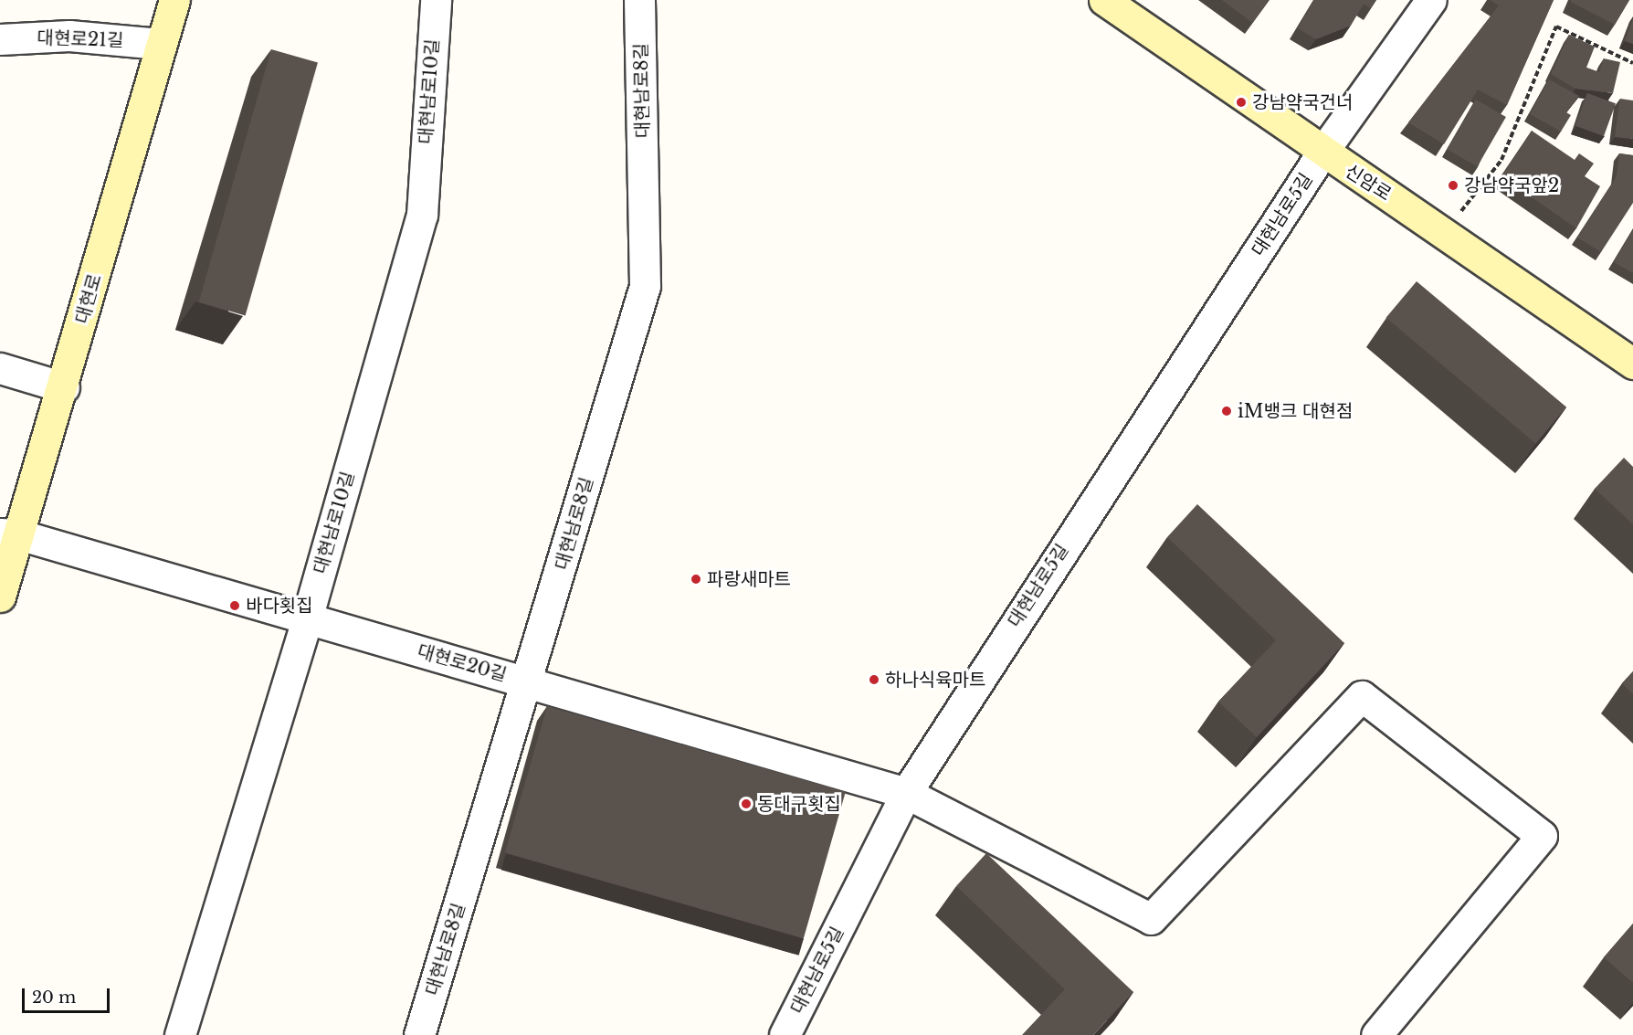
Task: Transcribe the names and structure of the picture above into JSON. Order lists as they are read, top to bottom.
{
  "streets": {
    "main road": ["신암로", "대현로"],
    "street": [
      "대현로21길",
      "대현남로8길",
      "대현남로10길",
      "대현남로5길",
      "대현로20길"
    ]
  },
  "crossings": [
    ["대현로21길", "대현로"],
    ["대현남로8길", "대현로20길"],
    ["대현남로10길", "대현로20길"],
    ["신암로", "대현남로5길"],
    ["대현남로5길", "대현로20길"],
    ["대현로", "대현로20길"]
  ],
  "places": [
    "강남약국건너",
    "강남약국앞2",
    "iM뱅크 대현점",
    "파랑새마트",
    "바다횟집",
    "하나식육마트",
    "동대구횟집"
  ],
  "scale_bar": "20 m"
}
